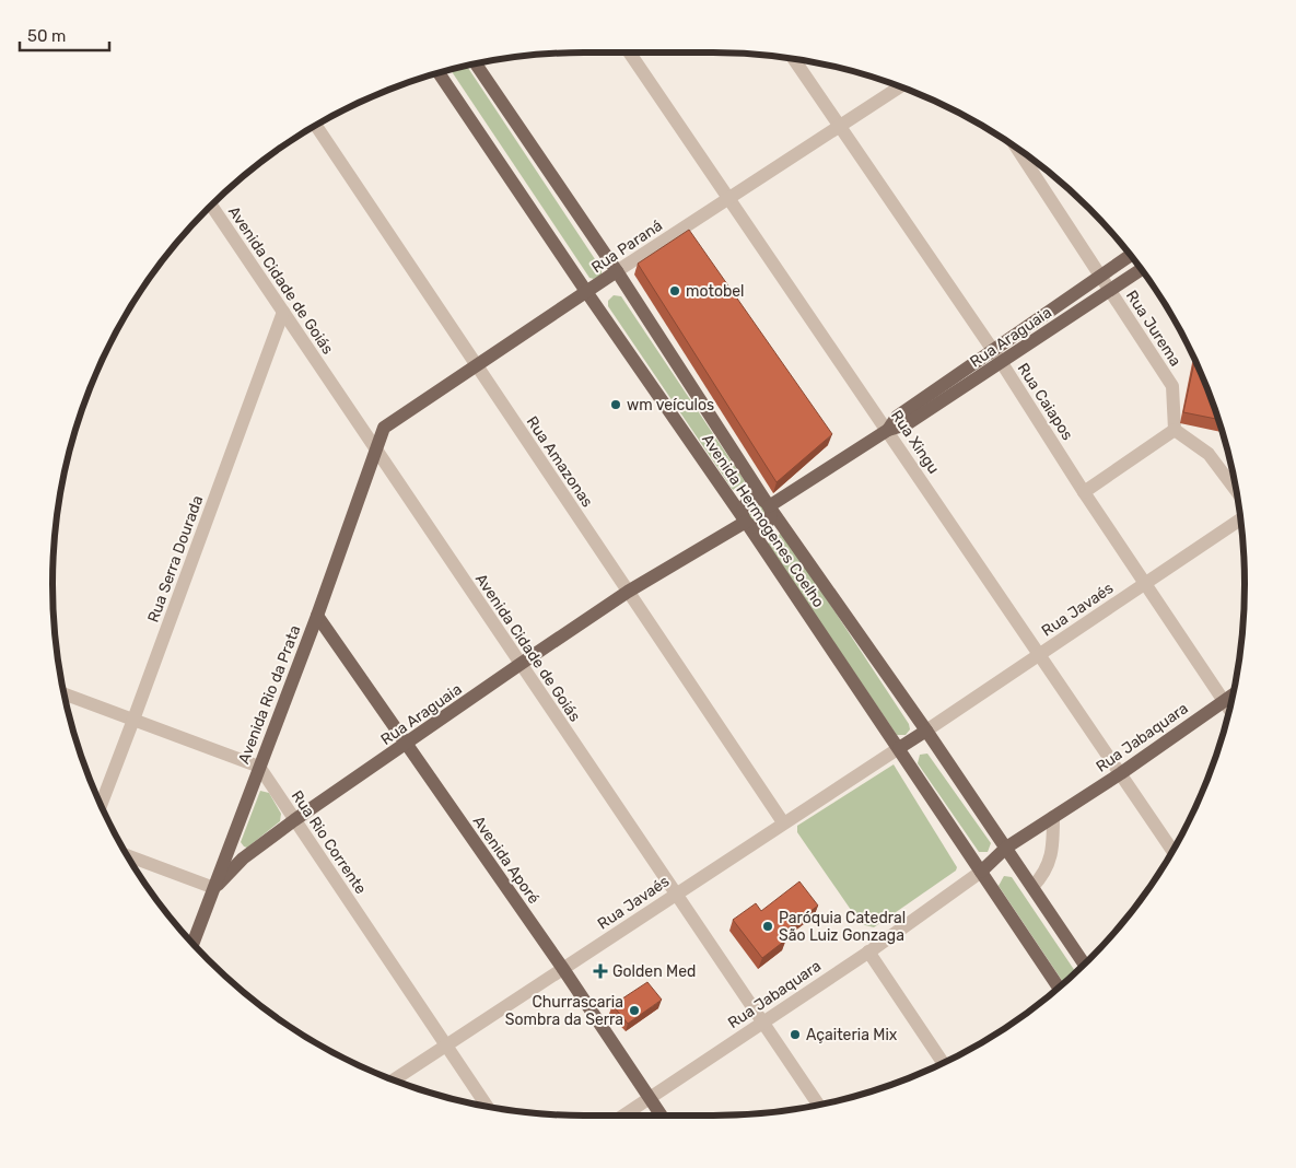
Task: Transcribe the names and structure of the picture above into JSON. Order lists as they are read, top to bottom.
{
  "streets": {
    "main road": [
      "Rua Paraná",
      "Rua Araguaia",
      "Avenida Hermogenes Coelho",
      "Avenida Rio da Prata",
      "Rua Jabaquara",
      "Avenida Aporé"
    ],
    "street": [
      "Avenida Cidade de Goiás",
      "Rua Jurema",
      "Rua Caiapos",
      "Rua Xingu",
      "Rua Amazonas",
      "Rua Serra Dourada",
      "Rua Javaés",
      "Rua Rio Corrente"
    ]
  },
  "crossings": [
    ["Rua Paraná", "Avenida Cidade de Goiás"],
    ["Rua Paraná", "Rua Caiapos"],
    ["Rua Paraná", "Rua Xingu"],
    ["Rua Paraná", "Rua Amazonas"],
    ["Rua Paraná", "Avenida Hermogenes Coelho"],
    ["Rua Paraná", "Avenida Rio da Prata"],
    ["Avenida Cidade de Goiás", "Rua Araguaia"],
    ["Avenida Cidade de Goiás", "Rua Serra Dourada"],
    ["Avenida Cidade de Goiás", "Rua Javaés"],
    ["Avenida Cidade de Goiás", "Avenida Rio da Prata"],
    ["Avenida Cidade de Goiás", "Rua Jabaquara"],
    ["Rua Jurema", "Rua Araguaia"],
    ["Rua Araguaia", "Rua Caiapos"],
    ["Rua Araguaia", "Rua Xingu"],
    ["Rua Araguaia", "Rua Amazonas"],
    ["Rua Araguaia", "Avenida Hermogenes Coelho"],
    ["Rua Araguaia", "Avenida Rio da Prata"],
    ["Rua Araguaia", "Rua Rio Corrente"],
    ["Rua Araguaia", "Avenida Aporé"],
    ["Rua Caiapos", "Rua Javaés"],
    ["Rua Caiapos", "Rua Jabaquara"],
    ["Rua Xingu", "Rua Javaés"],
    ["Rua Xingu", "Rua Jabaquara"],
    ["Rua Amazonas", "Rua Javaés"],
    ["Avenida Hermogenes Coelho", "Rua Javaés"],
    ["Avenida Hermogenes Coelho", "Rua Jabaquara"],
    ["Rua Javaés", "Rua Rio Corrente"],
    ["Rua Javaés", "Avenida Aporé"],
    ["Avenida Rio da Prata", "Rua Rio Corrente"],
    ["Avenida Rio da Prata", "Avenida Aporé"],
    ["Rua Jabaquara", "Avenida Aporé"]
  ],
  "places": {
    "other": [
      "motobel",
      "wm veículos",
      "Paróquia Catedral São Luiz Gonzaga",
      "Churrascaria Sombra da Serra",
      "Açaiteria Mix"
    ],
    "health": ["Golden Med"]
  },
  "scale_bar": "50 m"
}
